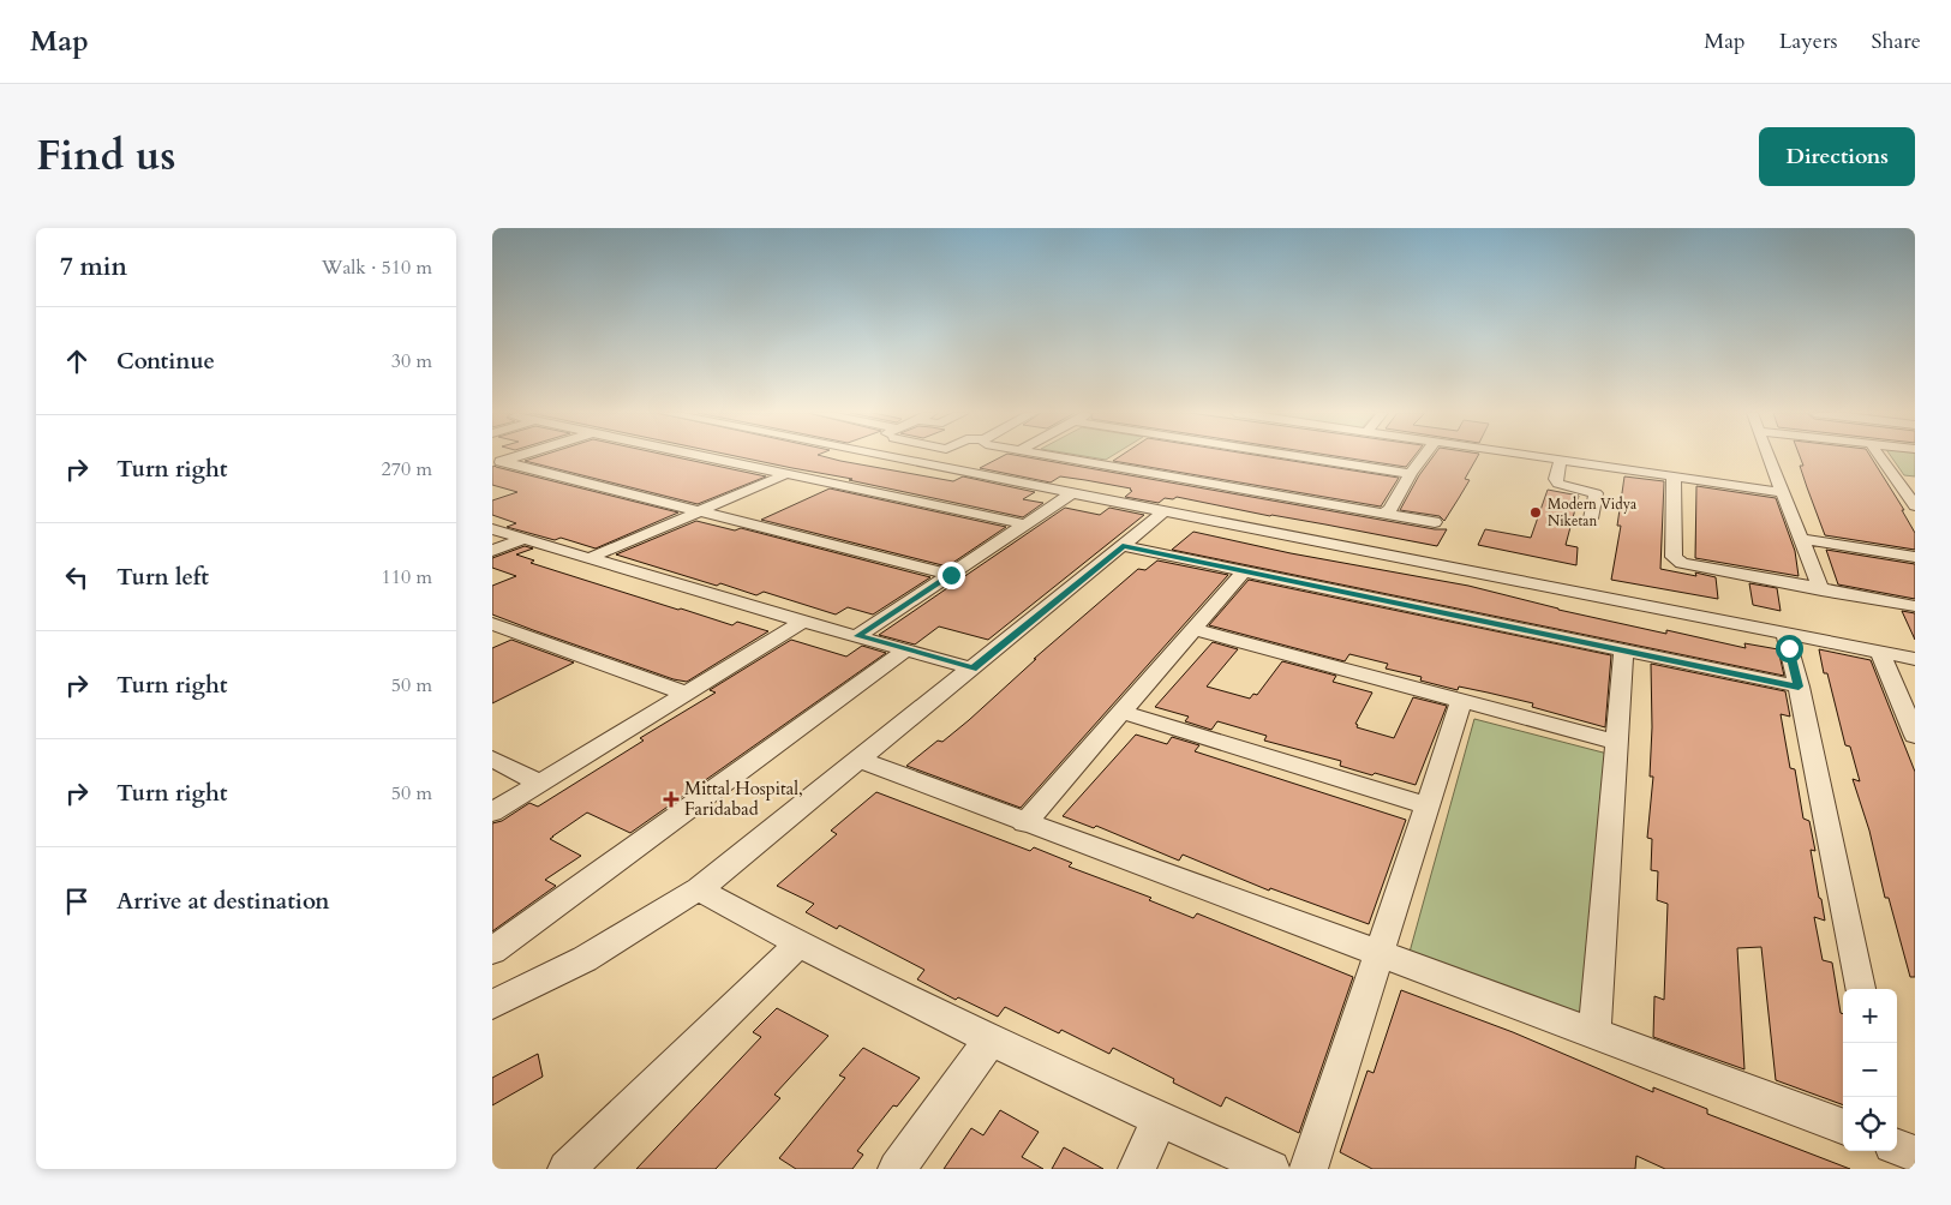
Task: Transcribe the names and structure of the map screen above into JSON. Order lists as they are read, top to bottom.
{
  "places": {
    "other": ["Modern Vidya Niketan"],
    "health": ["Mittal Hospital, Faridabad"]
  },
  "page": {
    "header": "Map",
    "nav": ["Map", "Layers", "Share"],
    "title": "Find us",
    "buttons": "Directions",
    "heading": ["7 min", "Walk · 510 m"],
    "list": [
      ["Continue", "30 m"],
      ["Turn right", "270 m"],
      ["Turn left", "110 m"],
      ["Turn right", "50 m"],
      ["Turn right", "50 m"],
      "Arrive at destination"
    ],
    "map_buttons": ["+", "−"]
  }
}
